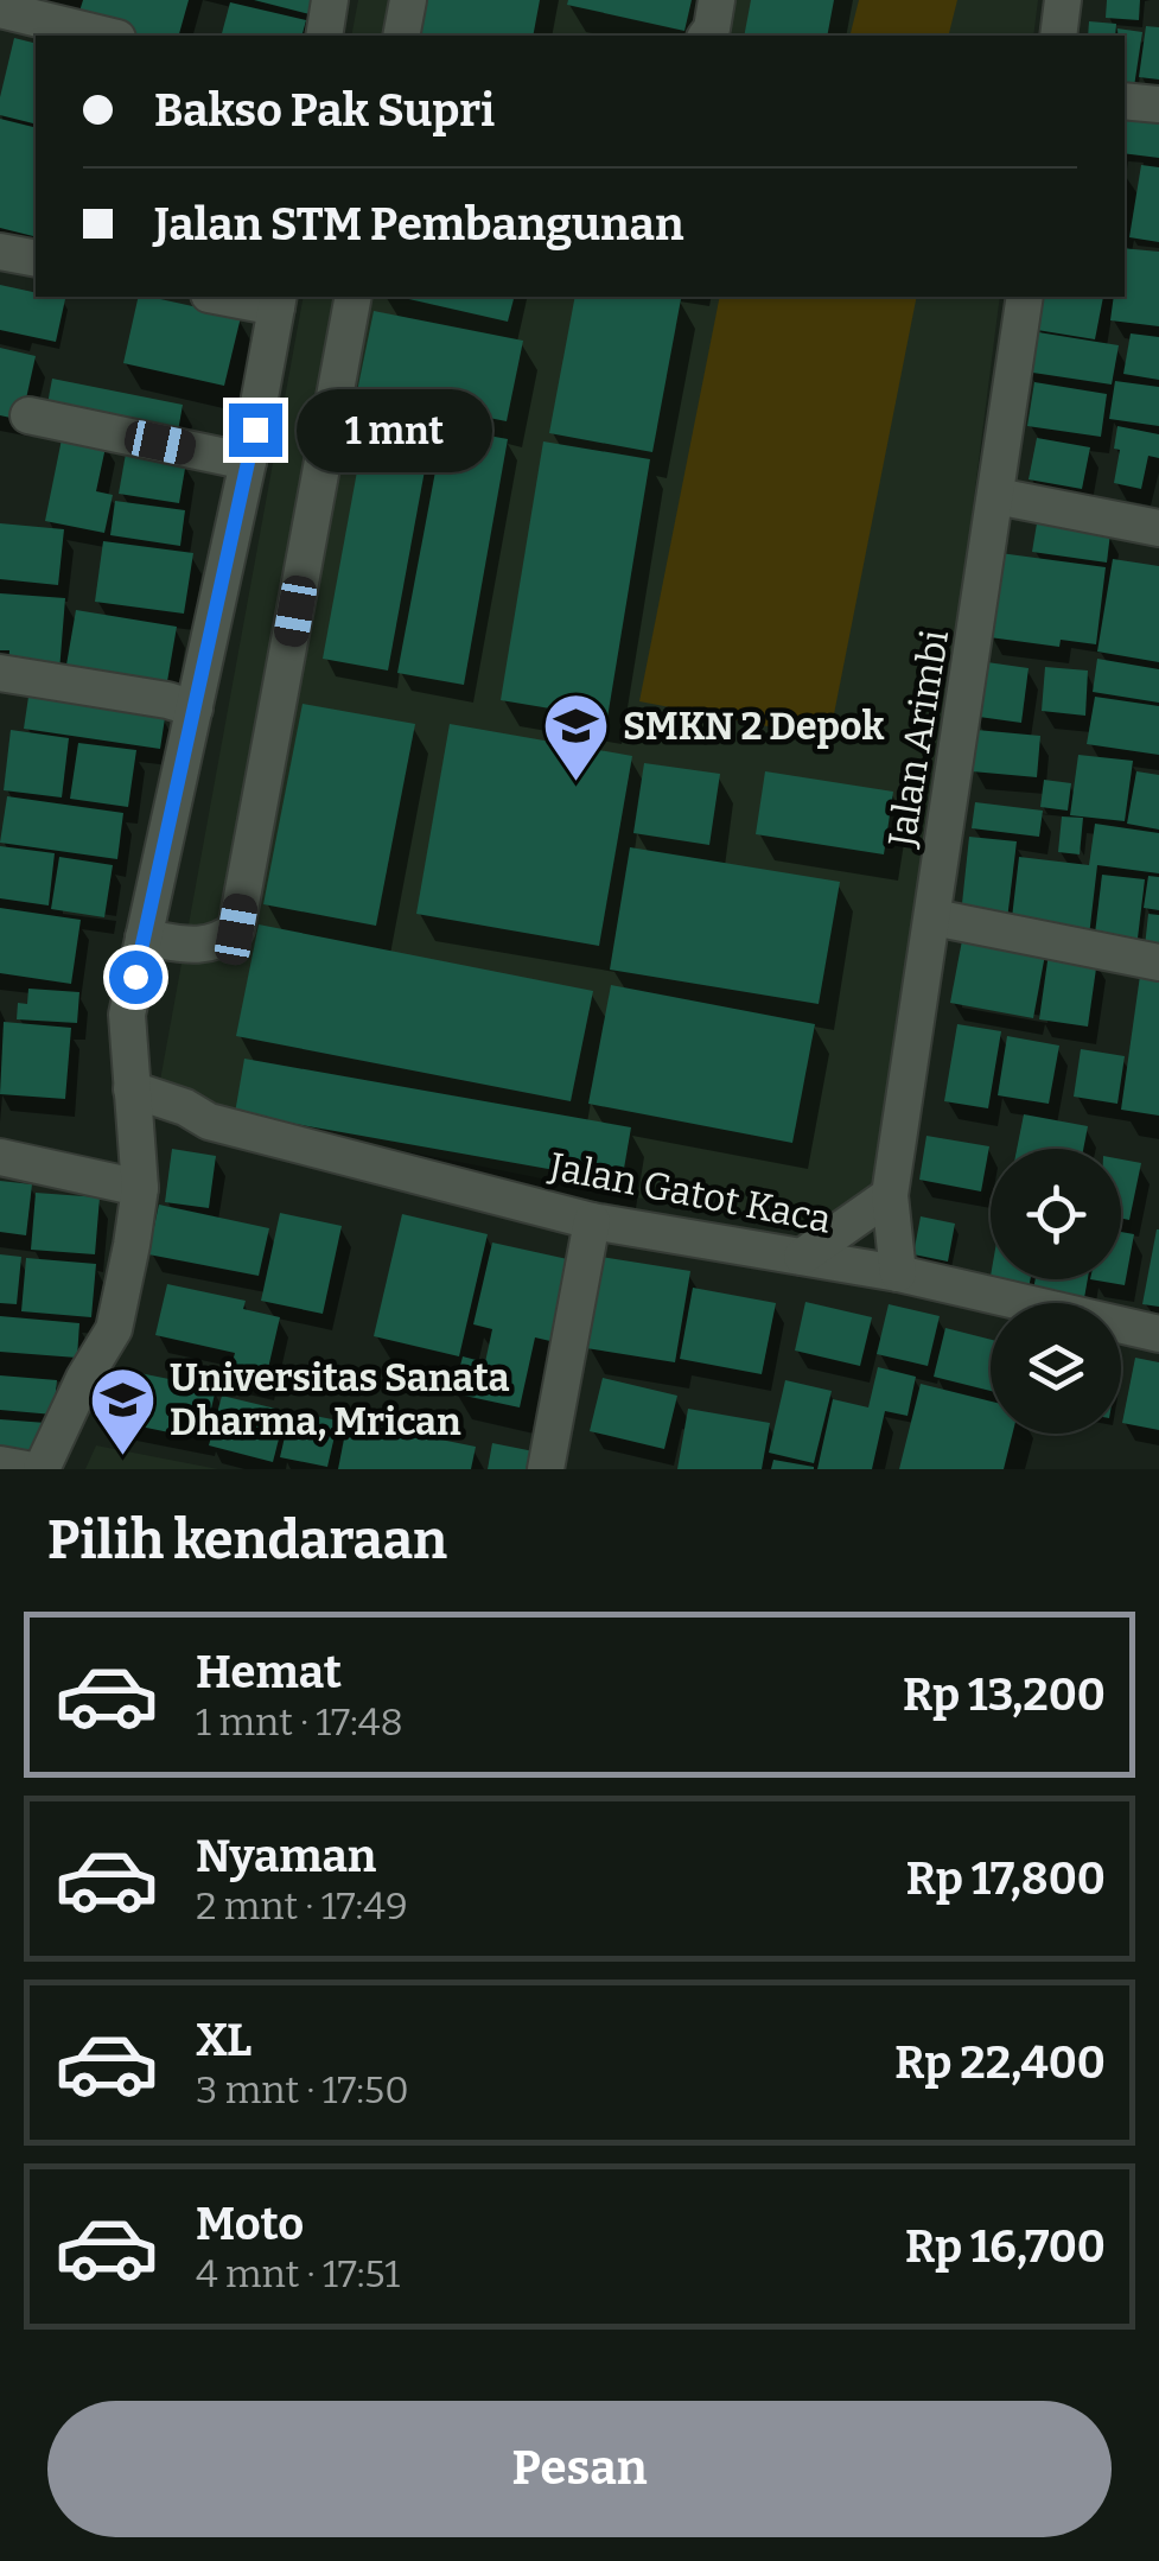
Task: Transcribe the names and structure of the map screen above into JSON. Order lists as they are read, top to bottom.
{
  "streets": {
    "street": ["Jalan Arimbi", "Jalan Gatot Kaca"]
  },
  "crossings": [
    ["Jalan Arimbi", "Jalan Gatot Kaca"]
  ],
  "places": {
    "school or university": ["SMKN 2 Depok", "Universitas Sanata Dharma, Mrican"]
  },
  "page": {
    "banner": ["Bakso Pak Supri", "Jalan STM Pembangunan"],
    "bubble": "1 mnt",
    "heading": "Pilih kendaraan",
    "list": [
      {
        "name": "Hemat",
        "note": "1 mnt · 17:48",
        "value": "Rp 13,200"
      },
      {
        "name": "Nyaman",
        "note": "2 mnt · 17:49",
        "value": "Rp 17,800"
      },
      {
        "name": "XL",
        "note": "3 mnt · 17:50",
        "value": "Rp 22,400"
      },
      {
        "name": "Moto",
        "note": "4 mnt · 17:51",
        "value": "Rp 16,700"
      }
    ],
    "buttons": "Pesan"
  }
}
